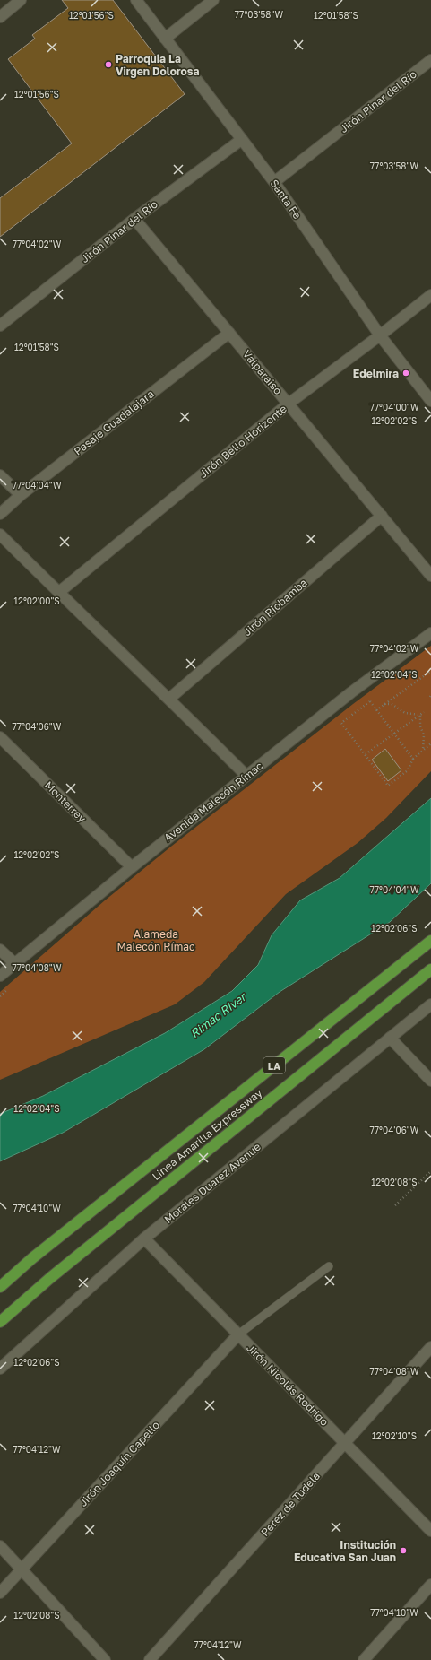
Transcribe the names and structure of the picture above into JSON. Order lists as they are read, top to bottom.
{
  "streets": {
    "highway": ["LA", "Linea Amarilla Expressway"],
    "street": [
      "Jirón Pinar del Río",
      "Santa Fe",
      "Valparaiso",
      "Pasaje Guadalajara",
      "Jirón Bello Horizonte",
      "Jirón Riobamba",
      "Monterrey",
      "Avenida Malecón Rímac",
      "Morales Duarez Avenue",
      "Jirón Nicolás Rodrigo",
      "Jirón Joaquín Capello",
      "Perez de Tudela"
    ]
  },
  "crossings": [
    ["Jirón Pinar del Río", "Santa Fe"],
    ["Jirón Pinar del Río", "Valparaiso"],
    ["Santa Fe", "Jirón Bello Horizonte"],
    ["Valparaiso", "Pasaje Guadalajara"],
    ["Valparaiso", "Jirón Bello Horizonte"],
    ["Valparaiso", "Jirón Riobamba"],
    ["Monterrey", "Avenida Malecón Rímac"],
    ["Morales Duarez Avenue", "Jirón Nicolás Rodrigo"],
    ["Jirón Nicolás Rodrigo", "Jirón Joaquín Capello"],
    ["Jirón Nicolás Rodrigo", "Perez de Tudela"]
  ],
  "water": ["Rimac River"],
  "parks": ["Alameda Malecón Rímac"],
  "places": ["Parroquia La Virgen Dolorosa", "Edelmira", "Institución Educativa San Juan"],
  "coordinates": [
    "77°03'58\"W",
    "12°01'56\"S",
    "12°01'58\"S",
    "77°04'02\"W",
    "77°04'00\"W",
    "12°02'02\"S",
    "77°04'04\"W",
    "12°02'00\"S",
    "12°02'04\"S",
    "77°04'06\"W",
    "12°02'06\"S",
    "77°04'08\"W",
    "12°02'08\"S",
    "77°04'10\"W",
    "12°02'10\"S",
    "77°04'12\"W"
  ]
}
